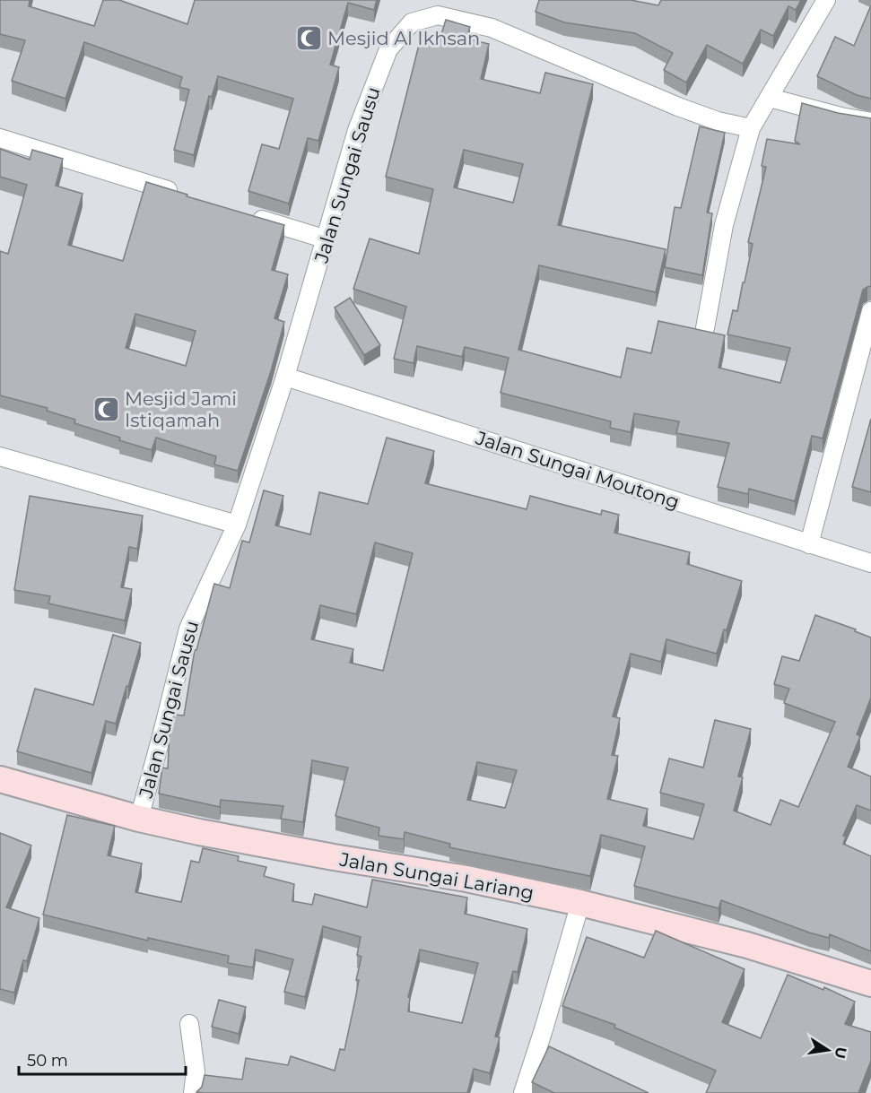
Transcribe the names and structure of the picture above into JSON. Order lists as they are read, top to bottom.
{
  "streets": {
    "street": ["Jalan Sungai Sausu", "Jalan Sungai Moutong", "Jalan Sungai Lariang"]
  },
  "crossings": [
    ["Jalan Sungai Sausu", "Jalan Sungai Moutong"],
    ["Jalan Sungai Sausu", "Jalan Sungai Lariang"]
  ],
  "places": {
    "mosque": ["Mesjid Al Ikhsan", "Mesjid Jami Istiqamah"]
  },
  "scale_bar": "50 m",
  "north": "right"
}
